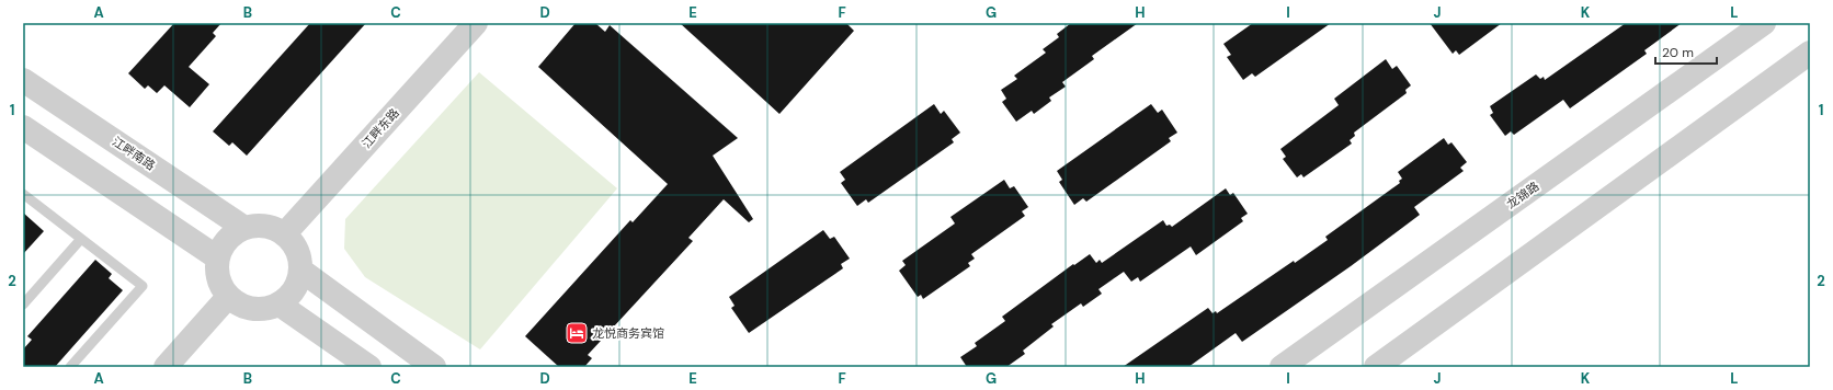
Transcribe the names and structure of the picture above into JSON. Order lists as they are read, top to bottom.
{
  "streets": {
    "street": ["江畔东路", "江畔南路", "龙锦路"]
  },
  "crossings": [
    ["江畔东路", "江畔南路"]
  ],
  "places": {
    "hotel": ["龙悦商务宾馆"]
  },
  "scale_bar": "20 m",
  "grid": {
    "columns": [
      "A",
      "B",
      "C",
      "D",
      "E",
      "F",
      "G",
      "H",
      "I",
      "J",
      "K",
      "L"
    ],
    "rows": ["1", "2"]
  }
}
